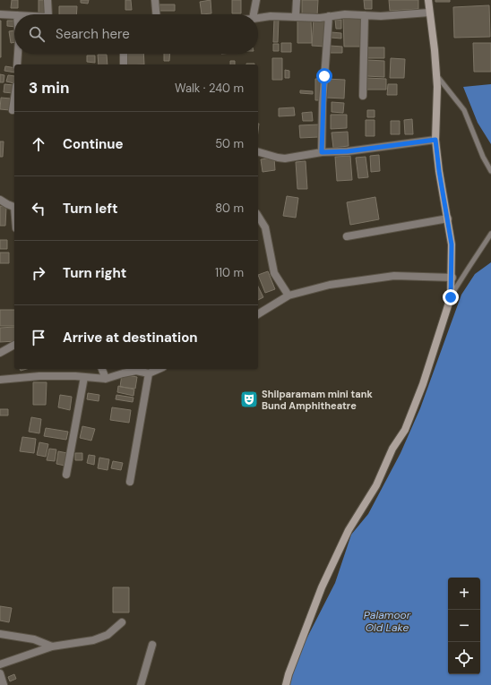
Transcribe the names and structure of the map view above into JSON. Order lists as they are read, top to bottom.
{
  "water": ["Palamoor Old Lake"],
  "places": {
    "theatre": ["Shilparamam mini tank Bund Amphitheatre"]
  },
  "page": {
    "search": "Search here",
    "heading": ["3 min", "Walk · 240 m"],
    "list": [
      ["Continue", "50 m"],
      ["Turn left", "80 m"],
      ["Turn right", "110 m"],
      "Arrive at destination"
    ],
    "map_buttons": ["+", "−"]
  }
}
